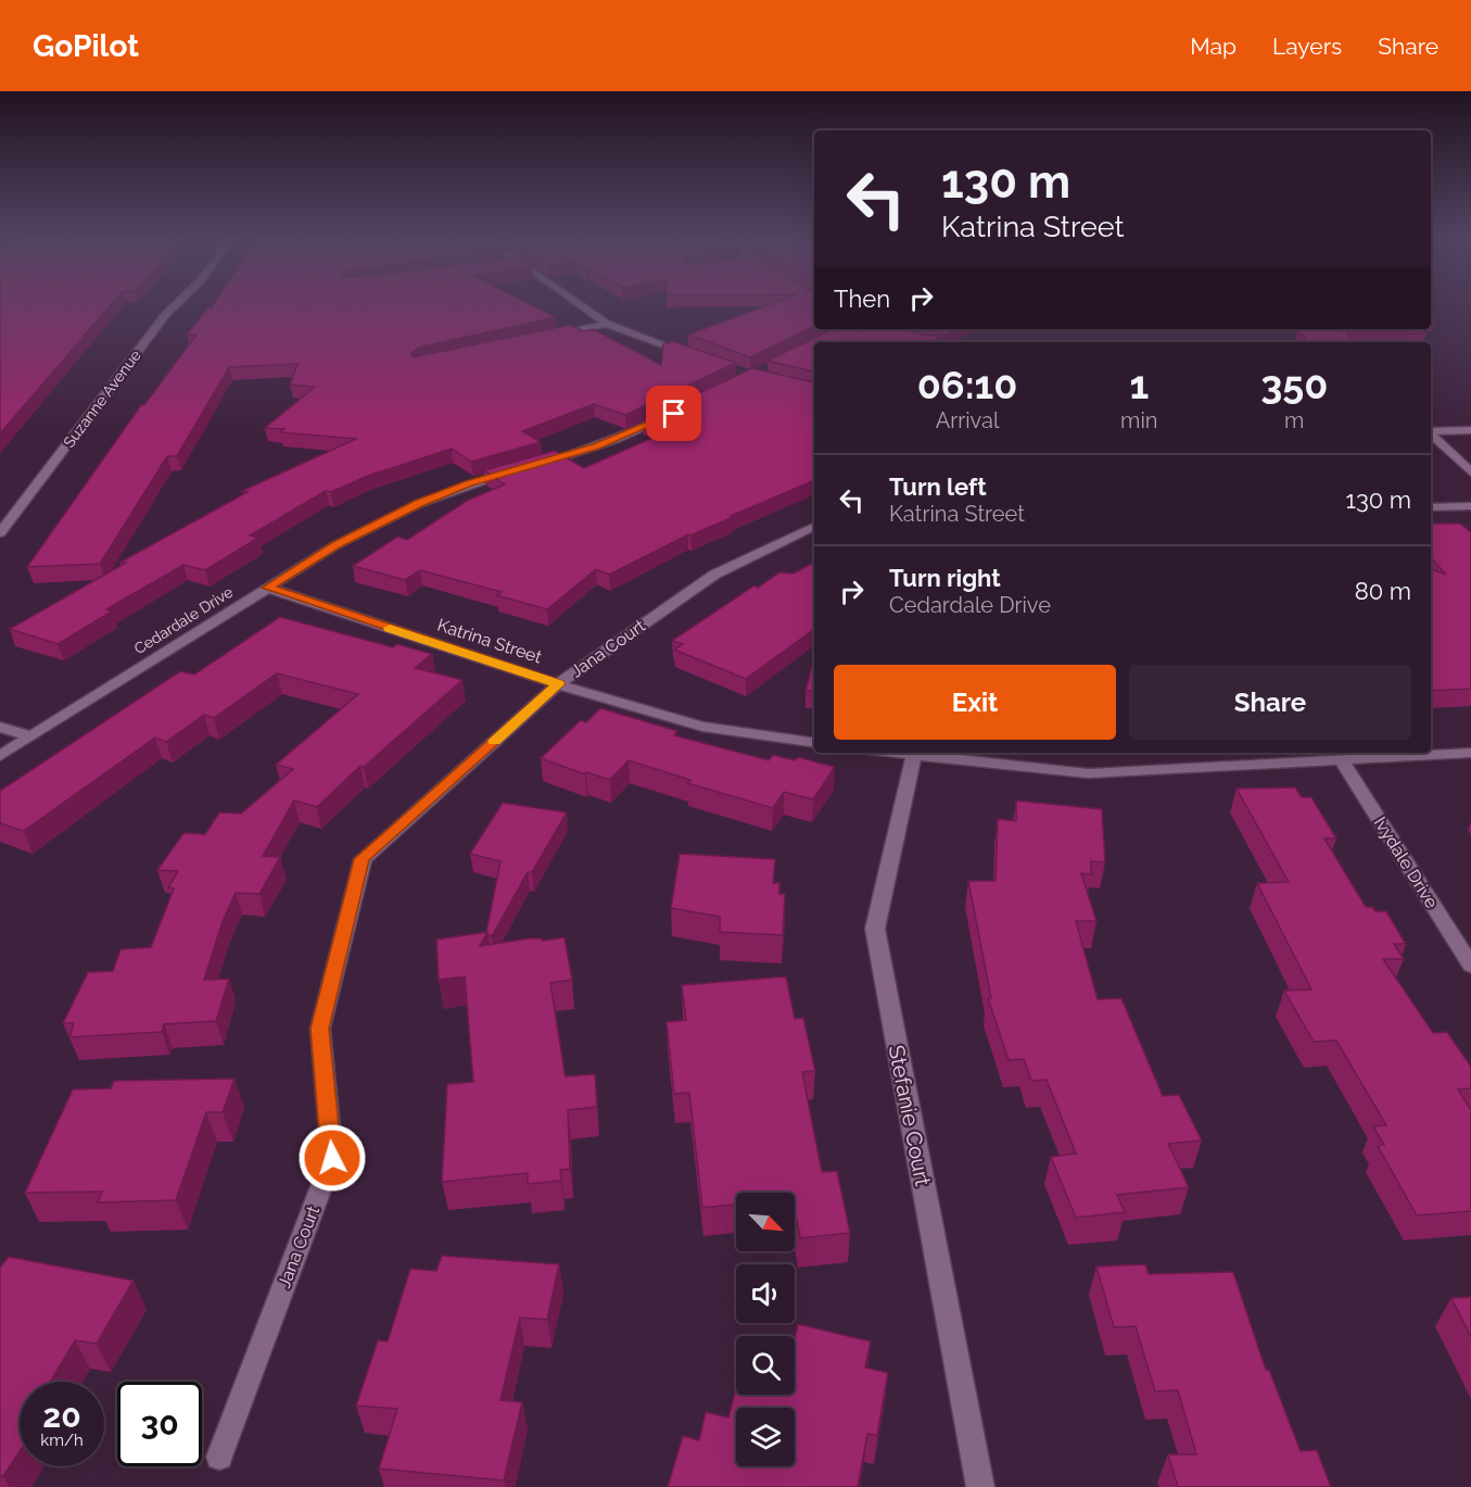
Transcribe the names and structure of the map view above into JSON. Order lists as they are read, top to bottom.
{
  "streets": {
    "street": [
      "Suzanne Avenue",
      "Cedardale Drive",
      "Katrina Street",
      "Jana Court",
      "Ivydale Drive",
      "Stefanie Court"
    ]
  },
  "crossings": [
    ["Cedardale Drive", "Katrina Street"],
    ["Katrina Street", "Jana Court"]
  ],
  "north": "bottom right",
  "page": {
    "header": "GoPilot",
    "nav": ["Map", "Layers", "Share"],
    "turn": ["130 m", "Katrina Street"],
    "then": "Then",
    "eta": [
      "06:10",
      "Arrival",
      "1",
      "min",
      "350",
      "m"
    ],
    "list": [
      {
        "name": "Turn left",
        "note": "Katrina Street",
        "value": "130 m"
      },
      {
        "name": "Turn right",
        "note": "Cedardale Drive",
        "value": "80 m"
      }
    ],
    "buttons": ["Exit", "Share"],
    "speed": "20 km/h",
    "limit": "30"
  }
}
